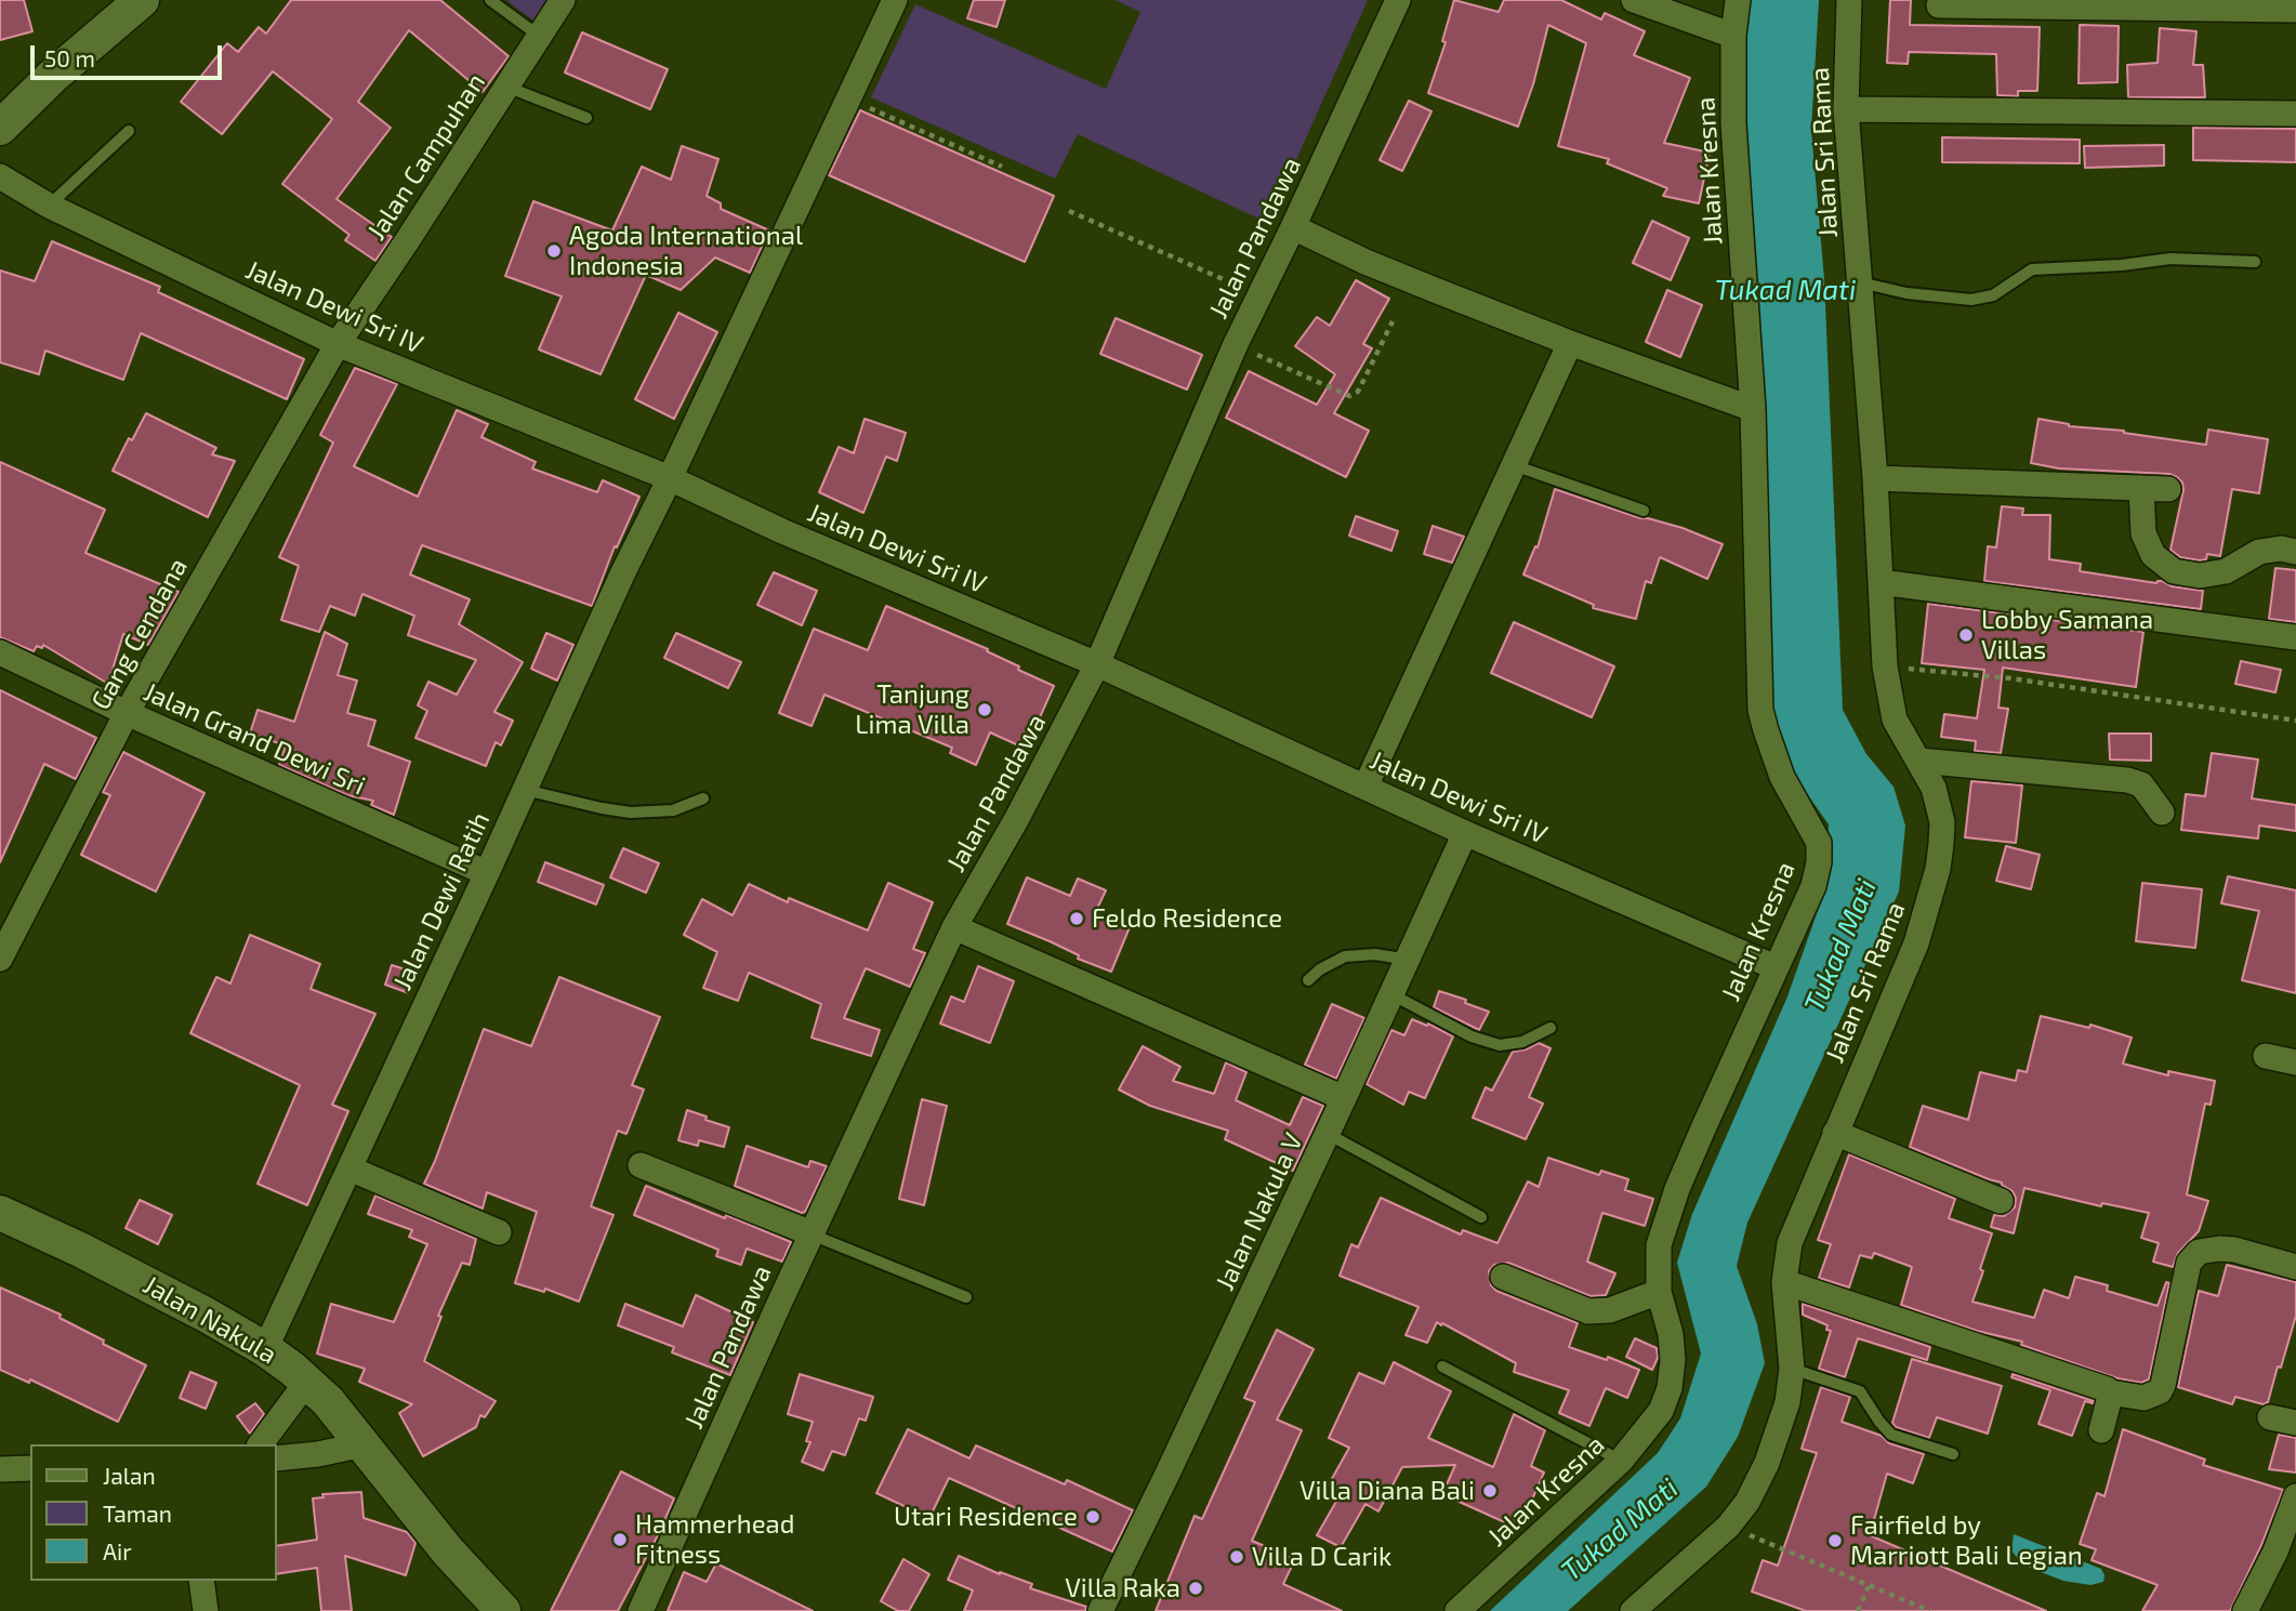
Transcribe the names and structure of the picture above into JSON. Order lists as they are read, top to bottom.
{
  "streets": {
    "main road": ["Jalan Nakula"],
    "street": [
      "Jalan Sri Rama",
      "Jalan Campuhan",
      "Jalan Kresna",
      "Jalan Pandawa",
      "Jalan Dewi Sri IV",
      "Gang Cendana",
      "Jalan Grand Dewi Sri",
      "Jalan Dewi Ratih",
      "Jalan Nakula V"
    ]
  },
  "crossings": [
    ["Jalan Campuhan", "Jalan Dewi Sri IV"],
    ["Jalan Campuhan", "Gang Cendana"],
    ["Jalan Kresna", "Jalan Dewi Sri IV"],
    ["Jalan Pandawa", "Jalan Dewi Sri IV"],
    ["Jalan Dewi Sri IV", "Gang Cendana"],
    ["Jalan Dewi Sri IV", "Jalan Dewi Ratih"],
    ["Jalan Dewi Sri IV", "Jalan Nakula V"],
    ["Gang Cendana", "Jalan Grand Dewi Sri"],
    ["Jalan Grand Dewi Sri", "Jalan Dewi Ratih"],
    ["Jalan Dewi Ratih", "Jalan Nakula"]
  ],
  "water": ["Tukad Mati"],
  "places": [
    "Agoda International Indonesia",
    "Lobby Samana Villas",
    "Tanjung Lima Villa",
    "Feldo Residence",
    "Villa Diana Bali",
    "Utari Residence",
    "Hammerhead Fitness",
    "Fairfield by Marriott Bali Legian",
    "Villa D Carik",
    "Villa Raka"
  ],
  "legend": ["Jalan", "Taman", "Air"],
  "scale_bar": "50 m"
}
